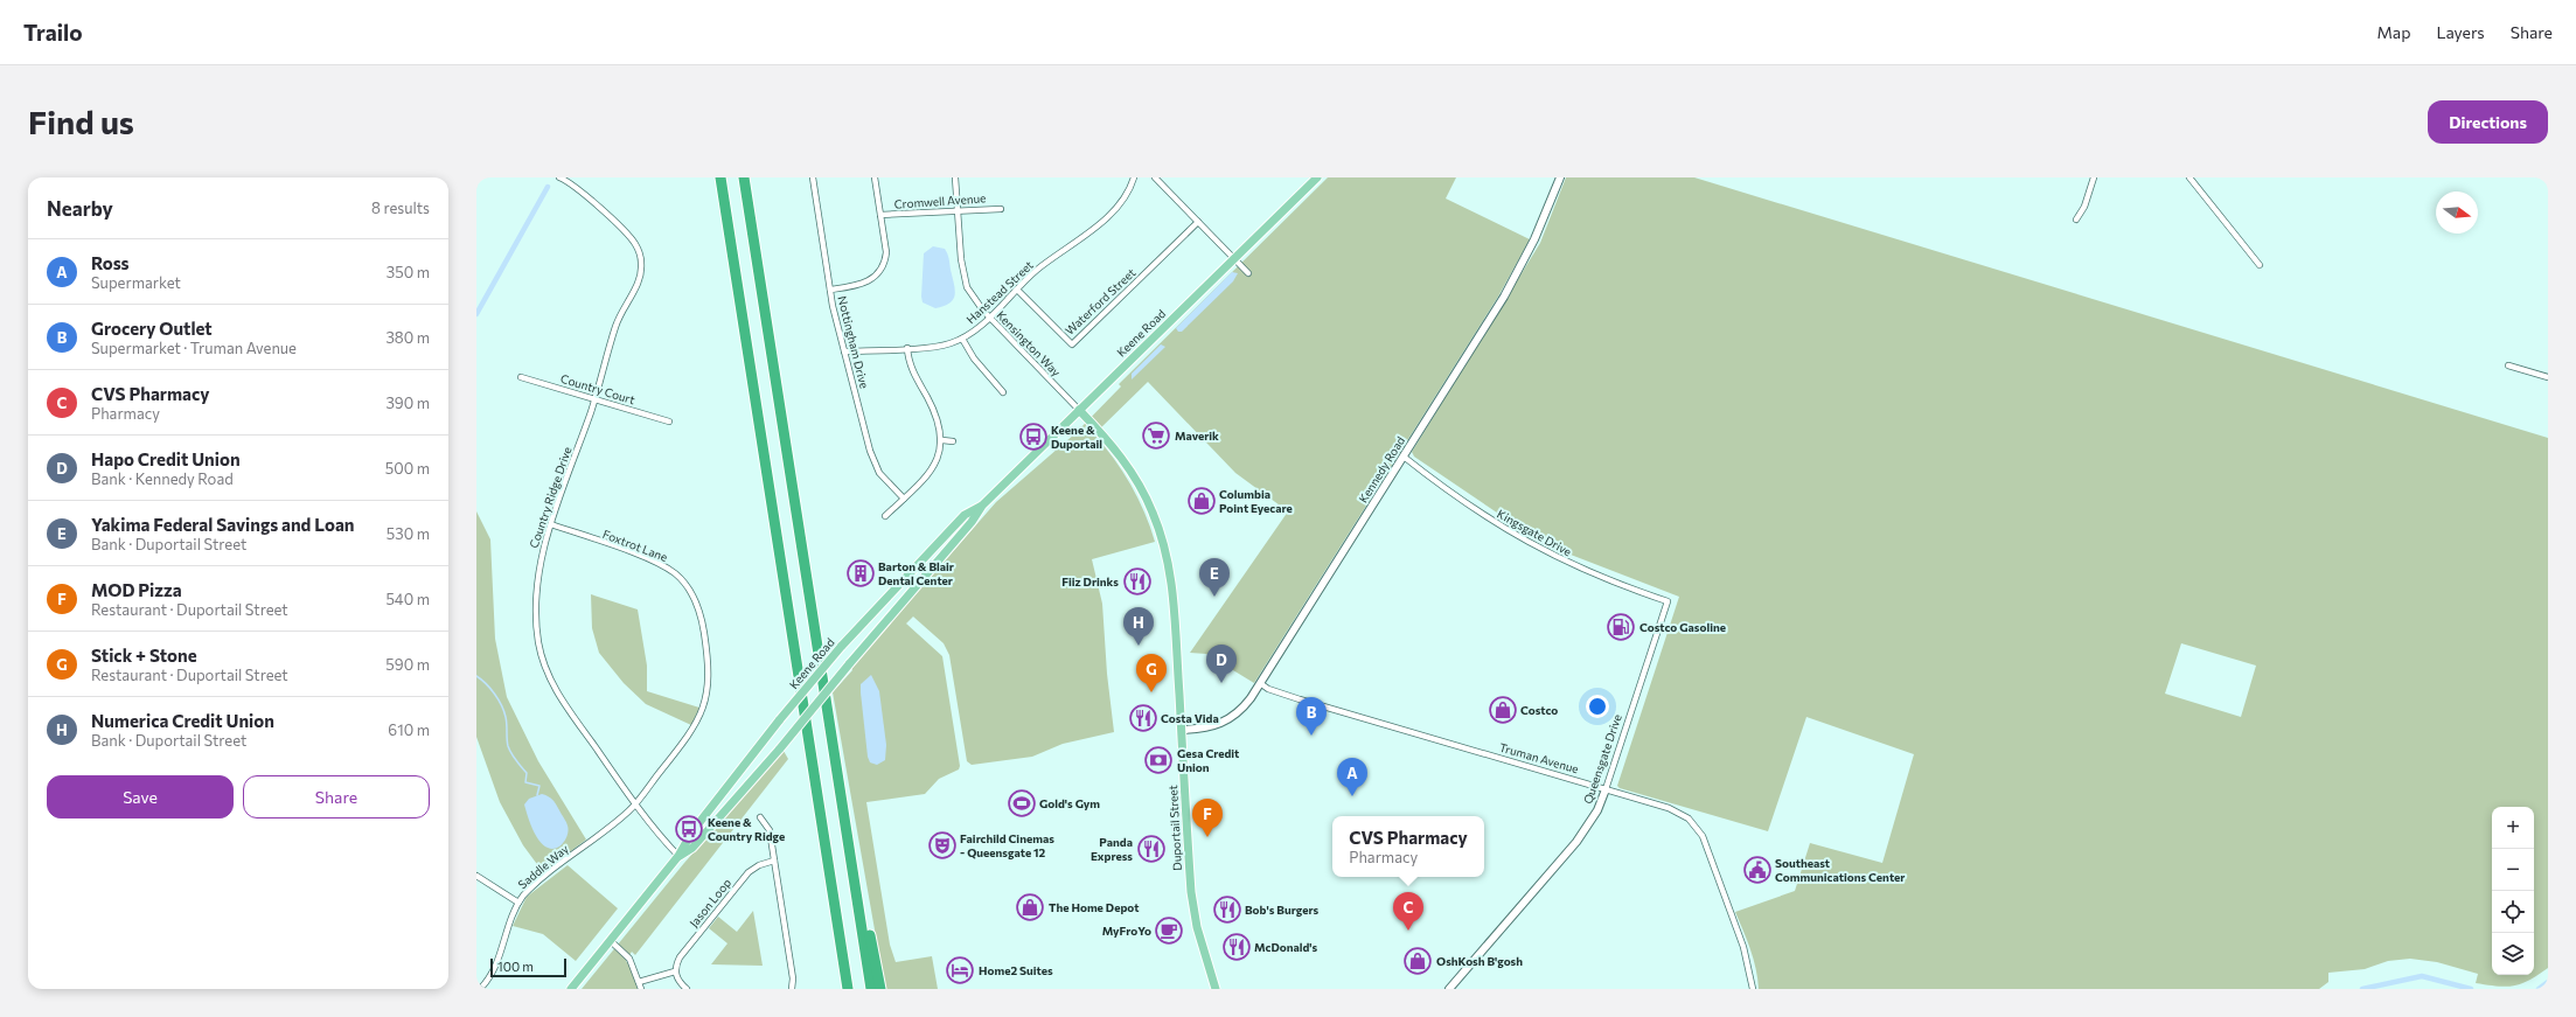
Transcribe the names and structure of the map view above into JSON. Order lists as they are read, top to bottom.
{
  "streets": {
    "main road": ["Keene Road", "Duportail Street"],
    "street": [
      "Cromwell Avenue",
      "Hanstead Street",
      "Waterford Street",
      "Nottingham Drive",
      "Kensington Way",
      "Country Court",
      "Kennedy Road",
      "Country Ridge Drive",
      "Kingsgate Drive",
      "Foxtrot Lane",
      "Truman Avenue",
      "Queensgate Drive",
      "Saddle Way",
      "Jason Loop"
    ]
  },
  "crossings": [
    ["Cromwell Avenue", "Kensington Way"],
    ["Hanstead Street", "Waterford Street"],
    ["Hanstead Street", "Nottingham Drive"],
    ["Hanstead Street", "Kensington Way"],
    ["Keene Road", "Kensington Way"],
    ["Keene Road", "Country Ridge Drive"],
    ["Keene Road", "Duportail Street"],
    ["Kensington Way", "Duportail Street"],
    ["Country Court", "Country Ridge Drive"],
    ["Kennedy Road", "Kingsgate Drive"],
    ["Kennedy Road", "Truman Avenue"],
    ["Kennedy Road", "Duportail Street"],
    ["Country Ridge Drive", "Foxtrot Lane"],
    ["Country Ridge Drive", "Saddle Way"],
    ["Kingsgate Drive", "Queensgate Drive"],
    ["Foxtrot Lane", "Saddle Way"],
    ["Truman Avenue", "Queensgate Drive"]
  ],
  "places": {
    "supermarket": ["Maverik"],
    "bus stop": ["Keene & Duportail", "Keene & Country Ridge"],
    "shop": [
      "Columbia Point Eyecare",
      "Costco",
      "The Home Depot",
      "OshKosh B'gosh"
    ],
    "building": ["Barton & Blair Dental Center"],
    "restaurant": [
      "Fiiz Drinks",
      "Costa Vida",
      "Panda Express",
      "Bob's Burgers",
      "McDonald's"
    ],
    "fuel station": ["Costco Gasoline"],
    "bank": ["Gesa Credit Union"],
    "sports": ["Gold's Gym"],
    "theatre": ["Fairchild Cinemas - Queensgate 12"],
    "public building": ["Southeast Communications Center"],
    "cafe": ["MyFroYo"],
    "hotel": ["Home2 Suites"]
  },
  "scale_bar": "100 m",
  "north": "right",
  "page": {
    "header": "Trailo",
    "nav": ["Map", "Layers", "Share"],
    "buttons": [
      "Directions",
      ["Save", "Share"]
    ],
    "title": "Find us",
    "heading": ["Nearby", "8 results"],
    "list": [
      {
        "mark": "A",
        "name": "Ross",
        "note": "Supermarket",
        "value": "350 m"
      },
      {
        "mark": "B",
        "name": "Grocery Outlet",
        "note": "Supermarket · Truman Avenue",
        "value": "380 m"
      },
      {
        "mark": "C",
        "name": "CVS Pharmacy",
        "note": "Pharmacy",
        "value": "390 m"
      },
      {
        "mark": "D",
        "name": "Hapo Credit Union",
        "note": "Bank · Kennedy Road",
        "value": "500 m"
      },
      {
        "mark": "E",
        "name": "Yakima Federal Savings and Loan",
        "note": "Bank · Duportail Street",
        "value": "530 m"
      },
      {
        "mark": "F",
        "name": "MOD Pizza",
        "note": "Restaurant · Duportail Street",
        "value": "540 m"
      },
      {
        "mark": "G",
        "name": "Stick + Stone",
        "note": "Restaurant · Duportail Street",
        "value": "590 m"
      },
      {
        "mark": "H",
        "name": "Numerica Credit Union",
        "note": "Bank · Duportail Street",
        "value": "610 m"
      }
    ],
    "pins": [
      "E",
      "H",
      "D",
      "G",
      "B",
      "A",
      "F",
      "C"
    ],
    "map_buttons": ["+", "−"],
    "popup": ["CVS Pharmacy", "Pharmacy"],
    "scale": "100 m"
  }
}
